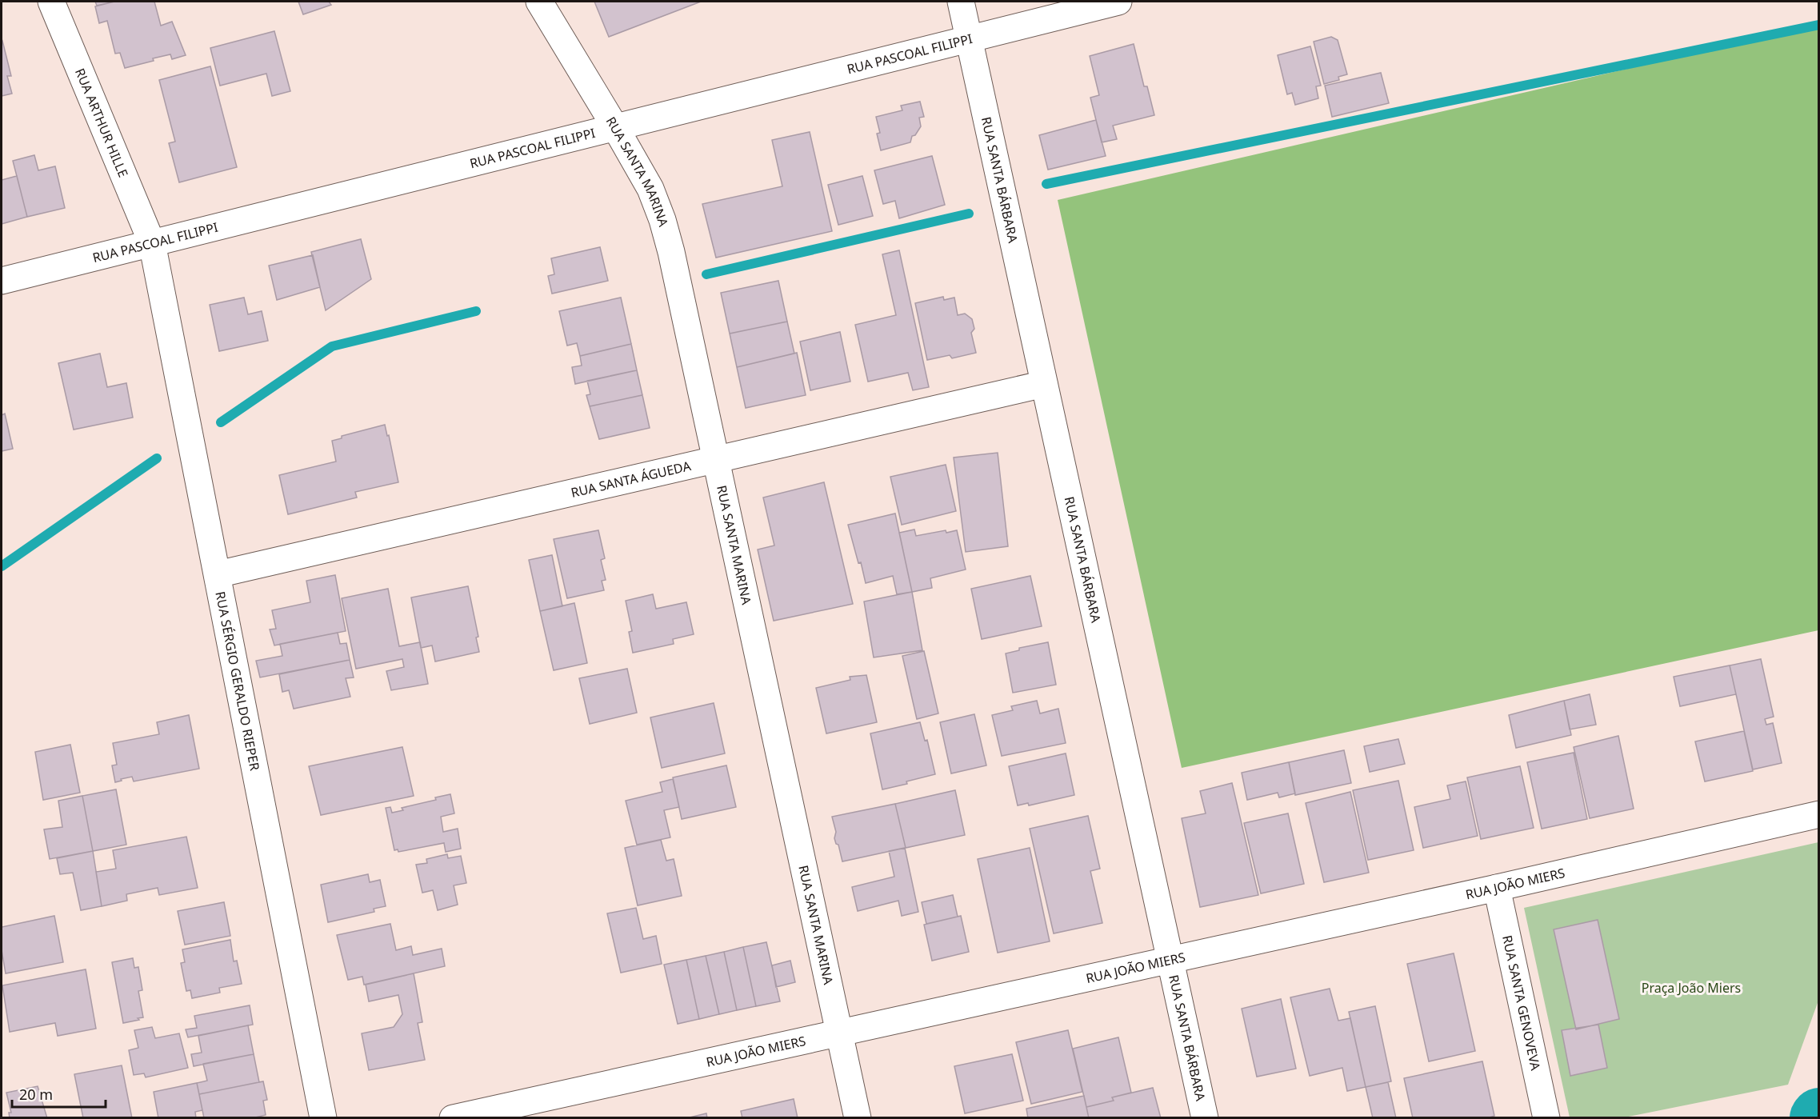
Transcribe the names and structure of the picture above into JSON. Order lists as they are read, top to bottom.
{
  "streets": {
    "street": [
      "RUA PASCOAL FILIPPI",
      "RUA ARTHUR HILLE",
      "RUA SANTA MARINA",
      "RUA SANTA BÁRBARA",
      "RUA SANTA ÁGUEDA",
      "RUA SÉRGIO GERALDO RIEPER",
      "RUA JOÃO MIERS",
      "RUA SANTA GENOVEVA"
    ]
  },
  "crossings": [
    ["RUA PASCOAL FILIPPI", "RUA ARTHUR HILLE"],
    ["RUA PASCOAL FILIPPI", "RUA SANTA MARINA"],
    ["RUA PASCOAL FILIPPI", "RUA SANTA BÁRBARA"],
    ["RUA PASCOAL FILIPPI", "RUA SÉRGIO GERALDO RIEPER"],
    ["RUA ARTHUR HILLE", "RUA SÉRGIO GERALDO RIEPER"],
    ["RUA SANTA MARINA", "RUA SANTA ÁGUEDA"],
    ["RUA SANTA MARINA", "RUA JOÃO MIERS"],
    ["RUA SANTA BÁRBARA", "RUA SANTA ÁGUEDA"],
    ["RUA SANTA BÁRBARA", "RUA JOÃO MIERS"],
    ["RUA SANTA ÁGUEDA", "RUA SÉRGIO GERALDO RIEPER"],
    ["RUA JOÃO MIERS", "RUA SANTA GENOVEVA"]
  ],
  "parks": ["Praça João Miers"],
  "scale_bar": "20 m"
}
